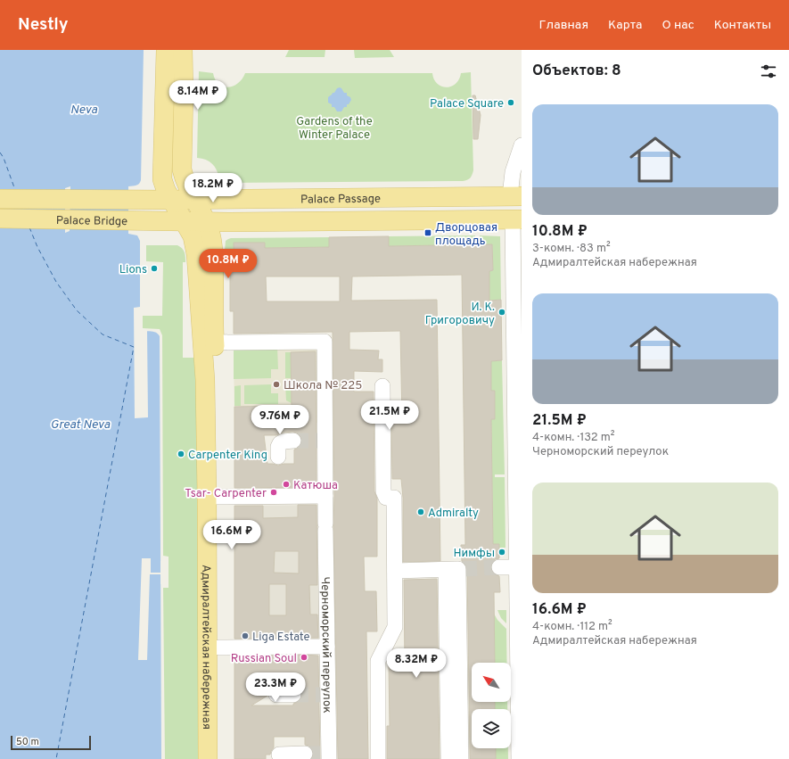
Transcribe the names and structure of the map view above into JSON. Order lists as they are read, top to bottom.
{
  "streets": {
    "main road": ["Palace Passage", "Palace Bridge", "Адмиралтейская набережная"],
    "street": ["Черноморский переулок"]
  },
  "crossings": [
    ["Palace Passage", "Palace Bridge"],
    ["Palace Passage", "Адмиралтейская набережная"],
    ["Palace Bridge", "Адмиралтейская набережная"],
    ["Черноморский переулок", "Адмиралтейская набережная"]
  ],
  "water": ["Neva", "Great Neva"],
  "parks": ["Gardens of the Winter Palace"],
  "places": {
    "other": [
      "Palace Square",
      "Lions",
      "И. К. Григоровичу",
      "Школа № 225",
      "Carpenter King",
      "Катюша",
      "Tsar- Carpenter",
      "Admiralty",
      "Нимфы",
      "Liga Estate",
      "Russian Soul"
    ],
    "transit": ["Дворцовая площадь"]
  },
  "scale_bar": "50 m",
  "north": "top left",
  "page": {
    "header": "Nestly",
    "nav": [
      "Главная",
      "Карта",
      "О нас",
      "Контакты"
    ],
    "heading": "Объектов: 8",
    "price": [
      "8.14M ₽",
      "18.2M ₽",
      "10.8M ₽",
      "21.5M ₽",
      "9.76M ₽",
      "16.6M ₽",
      "8.32M ₽",
      "23.3M ₽"
    ],
    "list": [
      {
        "name": "10.8M ₽",
        "note": "3-комн. · 83 m² · Адмиралтейская набережная"
      },
      {
        "name": "21.5M ₽",
        "note": "4-комн. · 132 m² · Черноморский переулок"
      },
      {
        "name": "16.6M ₽",
        "note": "4-комн. · 112 m² · Адмиралтейская набережная"
      }
    ],
    "scale": "50 m"
  }
}
